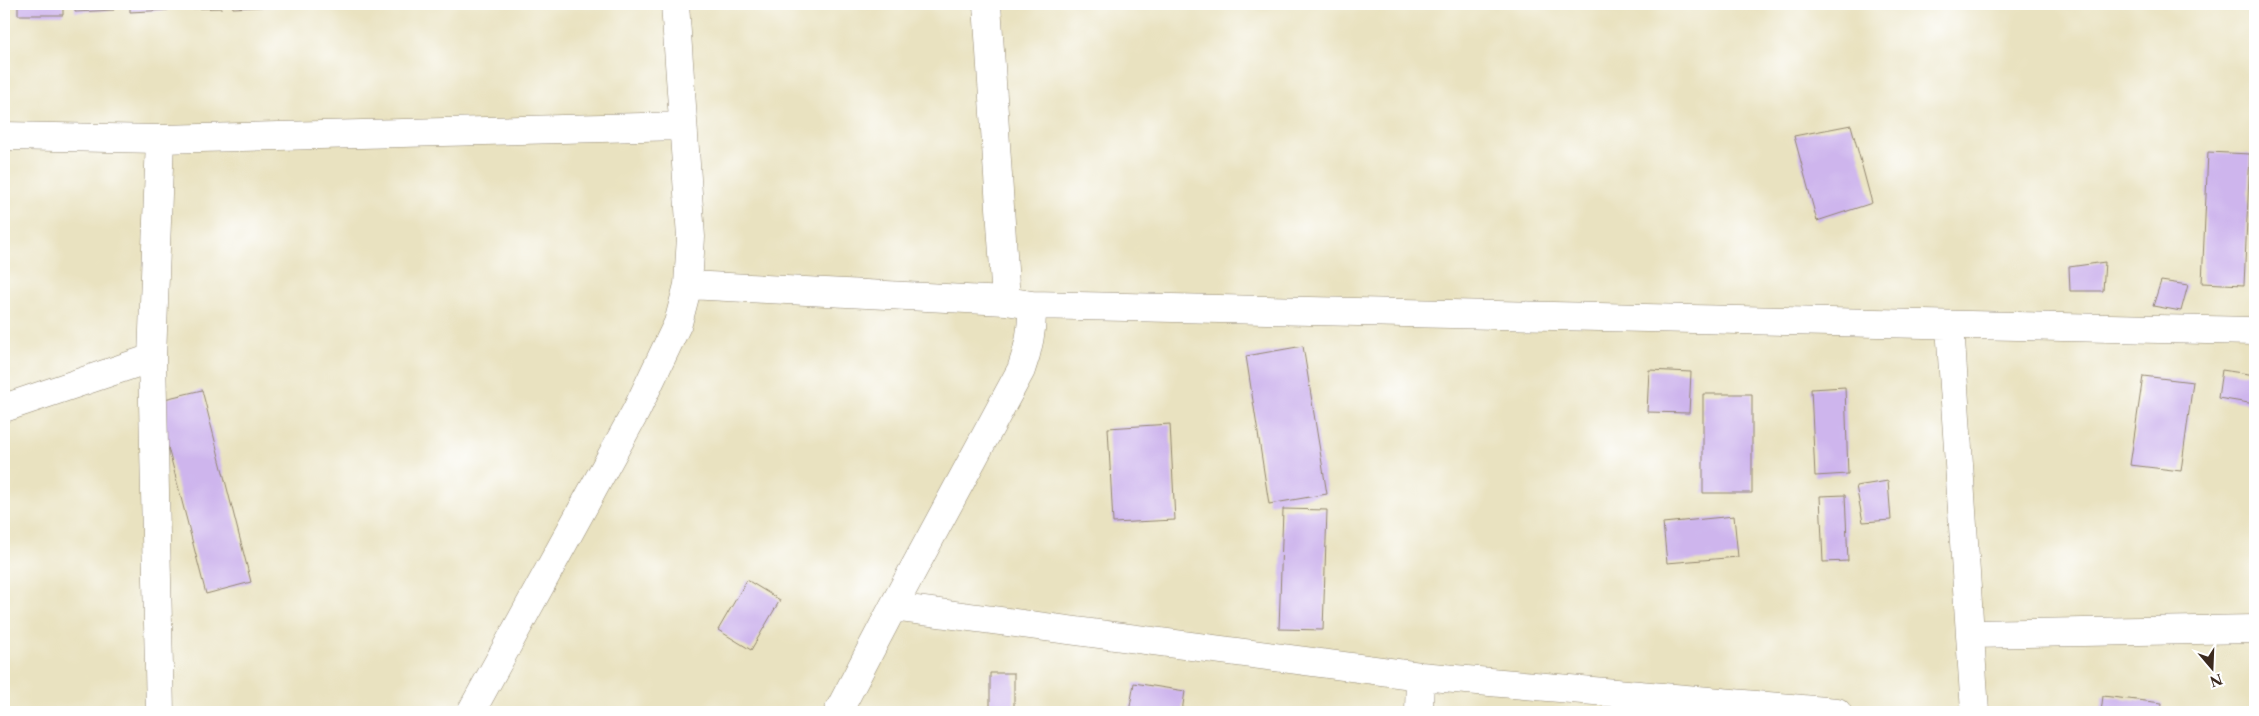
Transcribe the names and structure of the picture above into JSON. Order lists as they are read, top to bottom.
{
  "north": "bottom"
}
